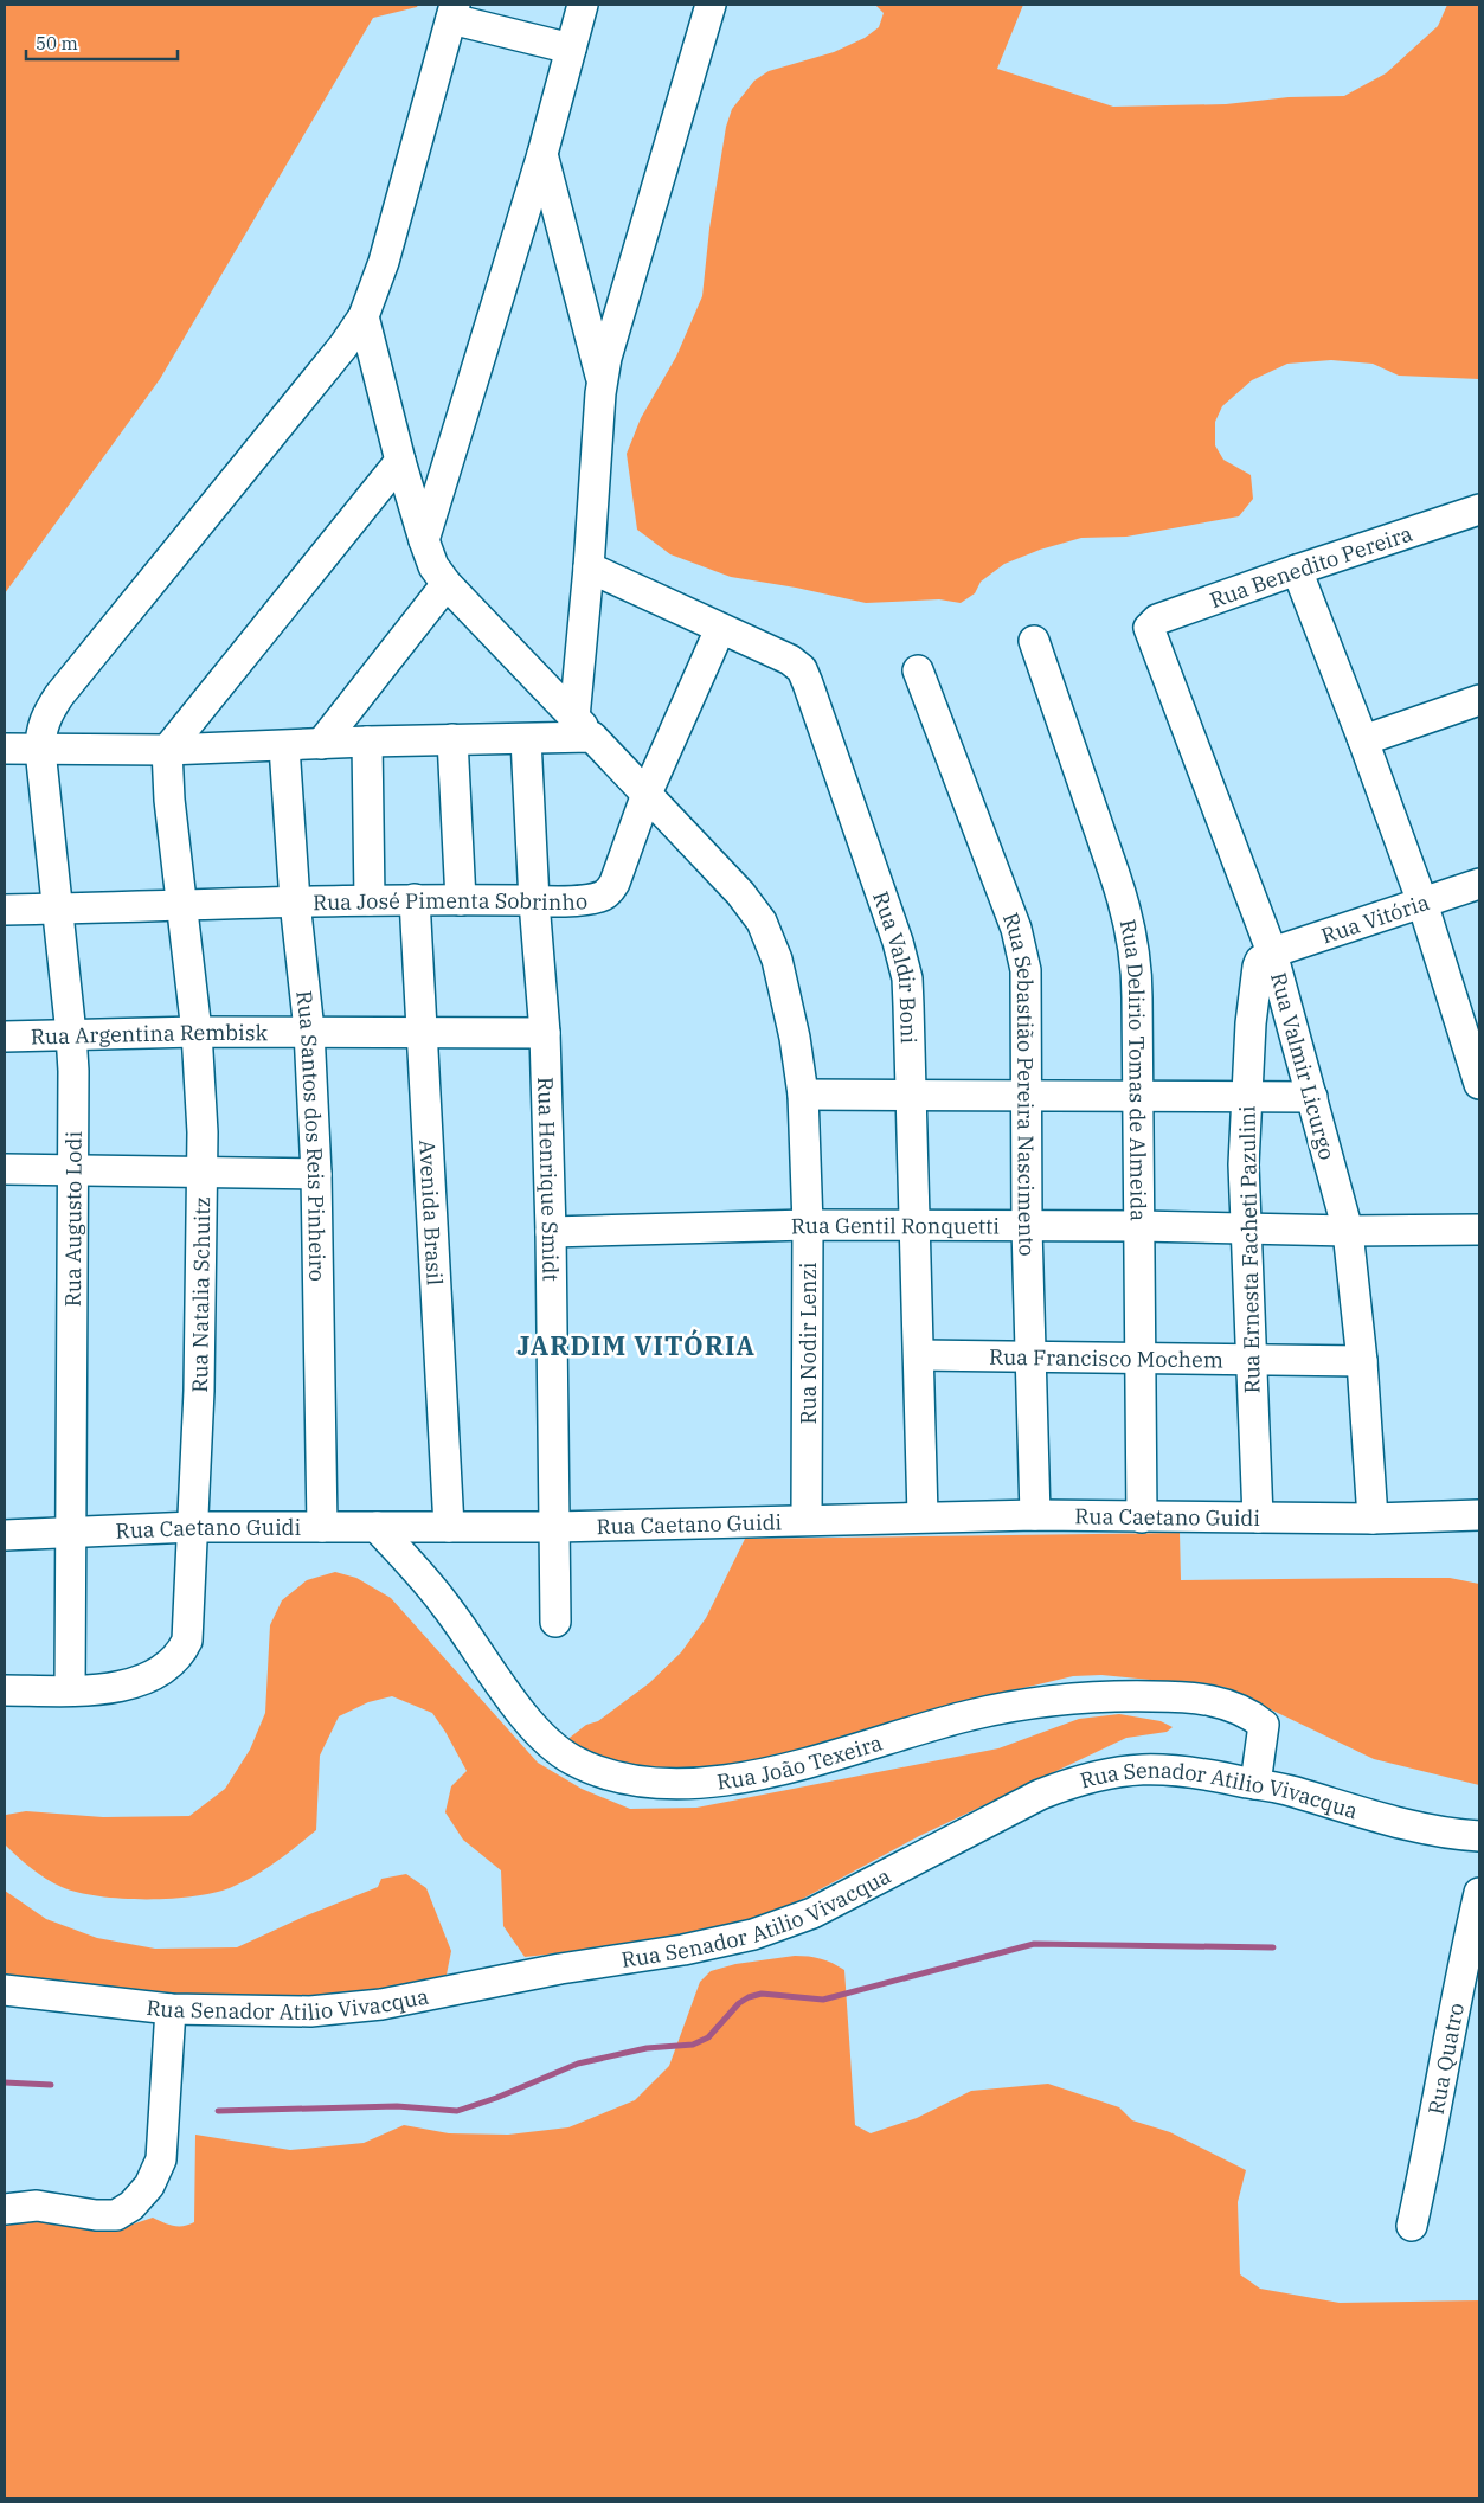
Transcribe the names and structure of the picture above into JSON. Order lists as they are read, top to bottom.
{
  "streets": {
    "street": [
      "Rua Benedito Pereira",
      "Rua José Pimenta Sobrinho",
      "Rua Vitória",
      "Rua Valdir Boni",
      "Rua Argentina Rembisk",
      "Rua Valmir Licurgo",
      "Rua Delirio Tomas de Almeida",
      "Rua Sebastião Pereira Nascimento",
      "Rua Santos dos Reis Pinheiro",
      "Rua Henrique Smidt",
      "Avenida Brasil",
      "Rua Augusto Lodi",
      "Rua Gentil Ronquetti",
      "Rua Ernesta Facheti Pazulini",
      "Rua Natalia Schuitz",
      "Rua Nodir Lenzi",
      "Rua Francisco Mochem",
      "Rua Caetano Guidi",
      "Rua João Texeira",
      "Rua Senador Atilio Vivacqua",
      "Rua Quatro"
    ]
  },
  "crossings": [
    ["Rua Benedito Pereira", "Rua Valmir Licurgo"],
    ["Rua José Pimenta Sobrinho", "Rua Valdir Boni"],
    ["Rua José Pimenta Sobrinho", "Rua Santos dos Reis Pinheiro"],
    ["Rua José Pimenta Sobrinho", "Rua Henrique Smidt"],
    ["Rua José Pimenta Sobrinho", "Avenida Brasil"],
    ["Rua José Pimenta Sobrinho", "Rua Augusto Lodi"],
    ["Rua José Pimenta Sobrinho", "Rua Natalia Schuitz"],
    ["Rua José Pimenta Sobrinho", "Rua Nodir Lenzi"],
    ["Rua Vitória", "Rua Valmir Licurgo"],
    ["Rua Vitória", "Rua Ernesta Facheti Pazulini"],
    ["Rua Valdir Boni", "Rua Gentil Ronquetti"],
    ["Rua Valdir Boni", "Rua Francisco Mochem"],
    ["Rua Valdir Boni", "Rua Caetano Guidi"],
    ["Rua Argentina Rembisk", "Rua Santos dos Reis Pinheiro"],
    ["Rua Argentina Rembisk", "Rua Henrique Smidt"],
    ["Rua Argentina Rembisk", "Avenida Brasil"],
    ["Rua Argentina Rembisk", "Rua Augusto Lodi"],
    ["Rua Argentina Rembisk", "Rua Natalia Schuitz"],
    ["Rua Valmir Licurgo", "Rua Gentil Ronquetti"],
    ["Rua Valmir Licurgo", "Rua Ernesta Facheti Pazulini"],
    ["Rua Valmir Licurgo", "Rua Francisco Mochem"],
    ["Rua Valmir Licurgo", "Rua Caetano Guidi"],
    ["Rua Delirio Tomas de Almeida", "Rua Gentil Ronquetti"],
    ["Rua Delirio Tomas de Almeida", "Rua Francisco Mochem"],
    ["Rua Delirio Tomas de Almeida", "Rua Caetano Guidi"],
    ["Rua Sebastião Pereira Nascimento", "Rua Gentil Ronquetti"],
    ["Rua Sebastião Pereira Nascimento", "Rua Francisco Mochem"],
    ["Rua Sebastião Pereira Nascimento", "Rua Caetano Guidi"],
    ["Rua Santos dos Reis Pinheiro", "Rua Caetano Guidi"],
    ["Rua Henrique Smidt", "Rua Gentil Ronquetti"],
    ["Rua Henrique Smidt", "Rua Caetano Guidi"],
    ["Avenida Brasil", "Rua Caetano Guidi"],
    ["Rua Augusto Lodi", "Rua Natalia Schuitz"],
    ["Rua Augusto Lodi", "Rua Nodir Lenzi"],
    ["Rua Augusto Lodi", "Rua Caetano Guidi"],
    ["Rua Gentil Ronquetti", "Rua Ernesta Facheti Pazulini"],
    ["Rua Gentil Ronquetti", "Rua Nodir Lenzi"],
    ["Rua Ernesta Facheti Pazulini", "Rua Francisco Mochem"],
    ["Rua Ernesta Facheti Pazulini", "Rua Caetano Guidi"],
    ["Rua Natalia Schuitz", "Rua Caetano Guidi"],
    ["Rua Nodir Lenzi", "Rua Caetano Guidi"],
    ["Rua Caetano Guidi", "Rua João Texeira"],
    ["Rua João Texeira", "Rua Senador Atilio Vivacqua"]
  ],
  "districts": ["JARDIM VITÓRIA"],
  "scale_bar": "50 m"
}
